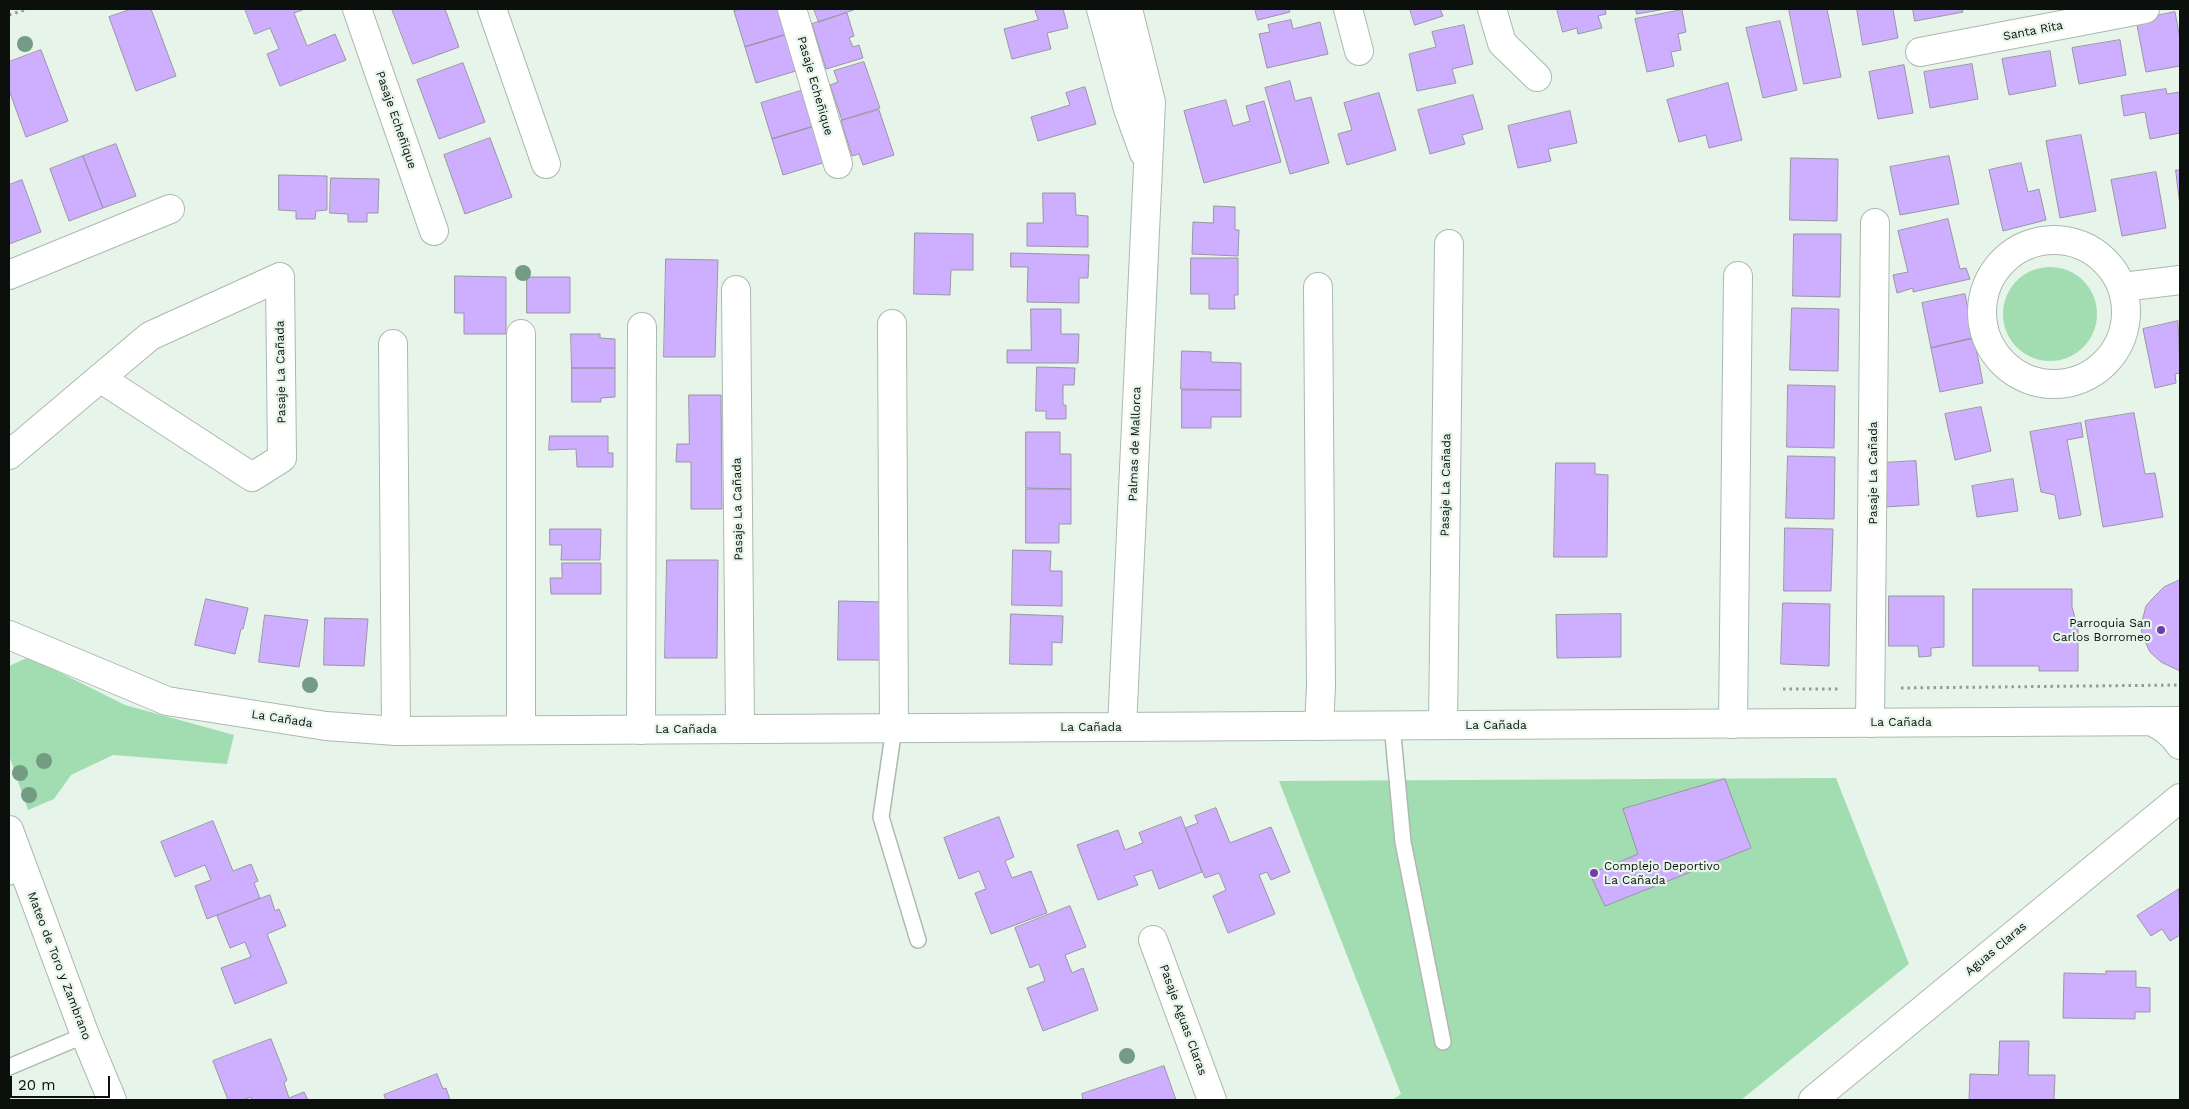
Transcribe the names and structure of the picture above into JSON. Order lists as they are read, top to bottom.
{
  "streets": {
    "street": [
      "Santa Rita",
      "Pasaje Echeñique",
      "Pasaje La Cañada",
      "Palmas de Mallorca",
      "La Cañada",
      "Aguas Claras",
      "Mateo de Toro y Zambrano",
      "Pasaje Aguas Claras"
    ]
  },
  "crossings": [
    ["Pasaje La Cañada", "La Cañada"],
    ["Palmas de Mallorca", "La Cañada"]
  ],
  "places": ["Parroquia San Carlos Borromeo", "Complejo Deportivo La Cañada"],
  "scale_bar": "20 m"
}
